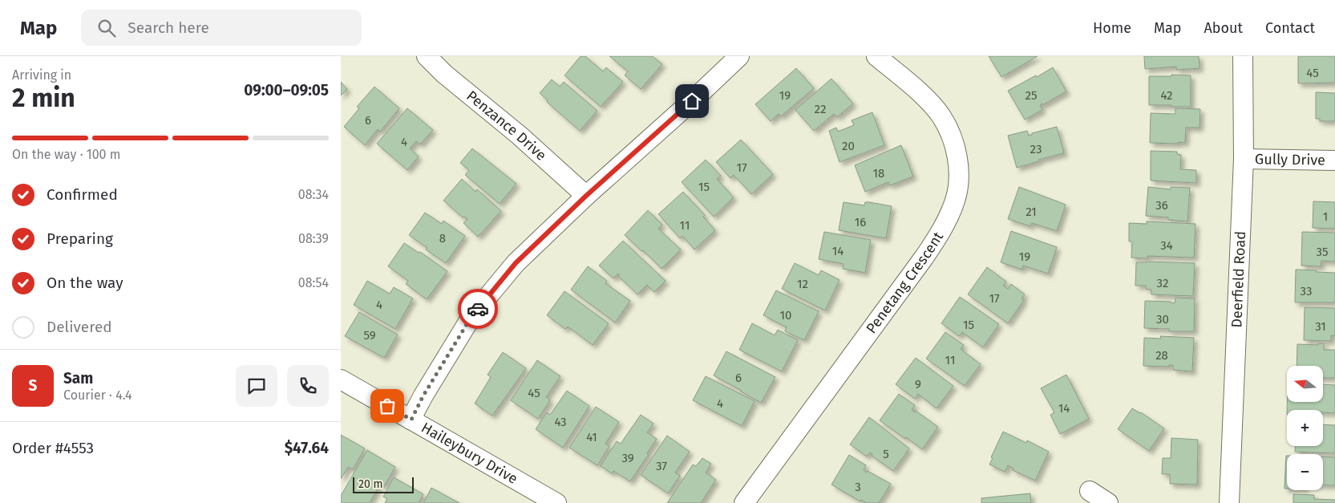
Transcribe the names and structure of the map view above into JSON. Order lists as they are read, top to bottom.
{
  "streets": {
    "street": [
      "Penzance Drive",
      "Gully Drive",
      "Deerfield Road",
      "Penetang Crescent",
      "Haileybury Drive"
    ]
  },
  "crossings": [
    ["Gully Drive", "Deerfield Road"]
  ],
  "house_numbers": [
    "45",
    "19",
    "25",
    "42",
    "22",
    "6",
    "4",
    "20",
    "23",
    "17",
    "18",
    "15",
    "36",
    "21",
    "1",
    "16",
    "11",
    "8",
    "34",
    "14",
    "35",
    "19",
    "32",
    "12",
    "33",
    "17",
    "4",
    "10",
    "30",
    "15",
    "31",
    "59",
    "28",
    "11",
    "6",
    "9",
    "45",
    "4",
    "14",
    "43",
    "41",
    "5",
    "39",
    "37",
    "3"
  ],
  "scale_bar": "20 m",
  "north": "left",
  "page": {
    "header": "Map",
    "search": "Search here",
    "nav": [
      "Home",
      "Map",
      "About",
      "Contact"
    ],
    "heading": ["2 min", "Arriving in", "09:00–09:05"],
    "panel": [
      "Sam",
      "Courier · 4.4",
      "Order #4553",
      "$47.64"
    ],
    "bar": "On the way · 100 m",
    "list": [
      ["Confirmed", "08:34"],
      ["Preparing", "08:39"],
      ["On the way", "08:54"],
      "Delivered"
    ],
    "round": "S",
    "map_buttons": ["+", "−"],
    "scale": "20 m"
  }
}
